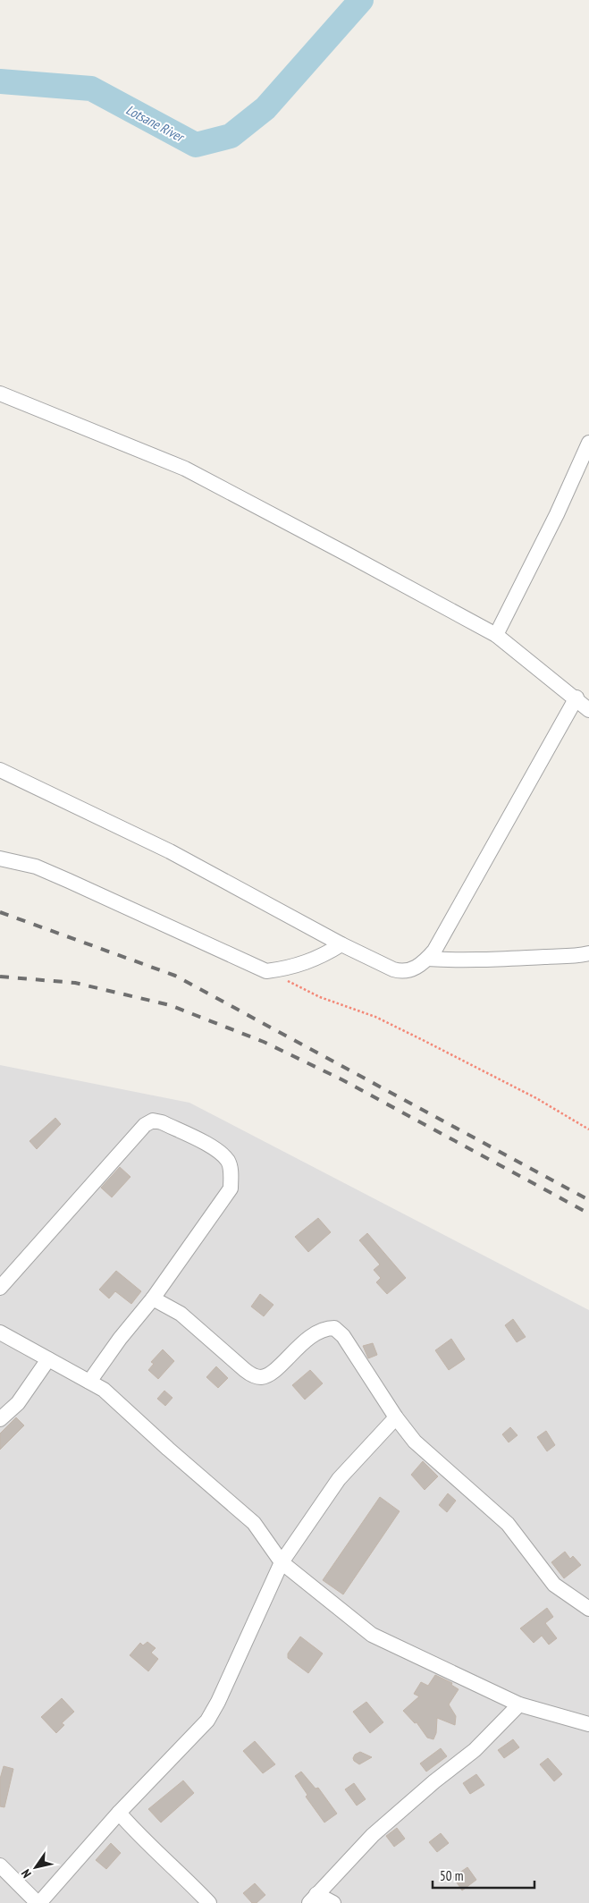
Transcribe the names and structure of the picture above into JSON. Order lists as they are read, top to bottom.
{
  "water": ["Lotsane River"],
  "scale_bar": "50 m",
  "north": "bottom left"
}
